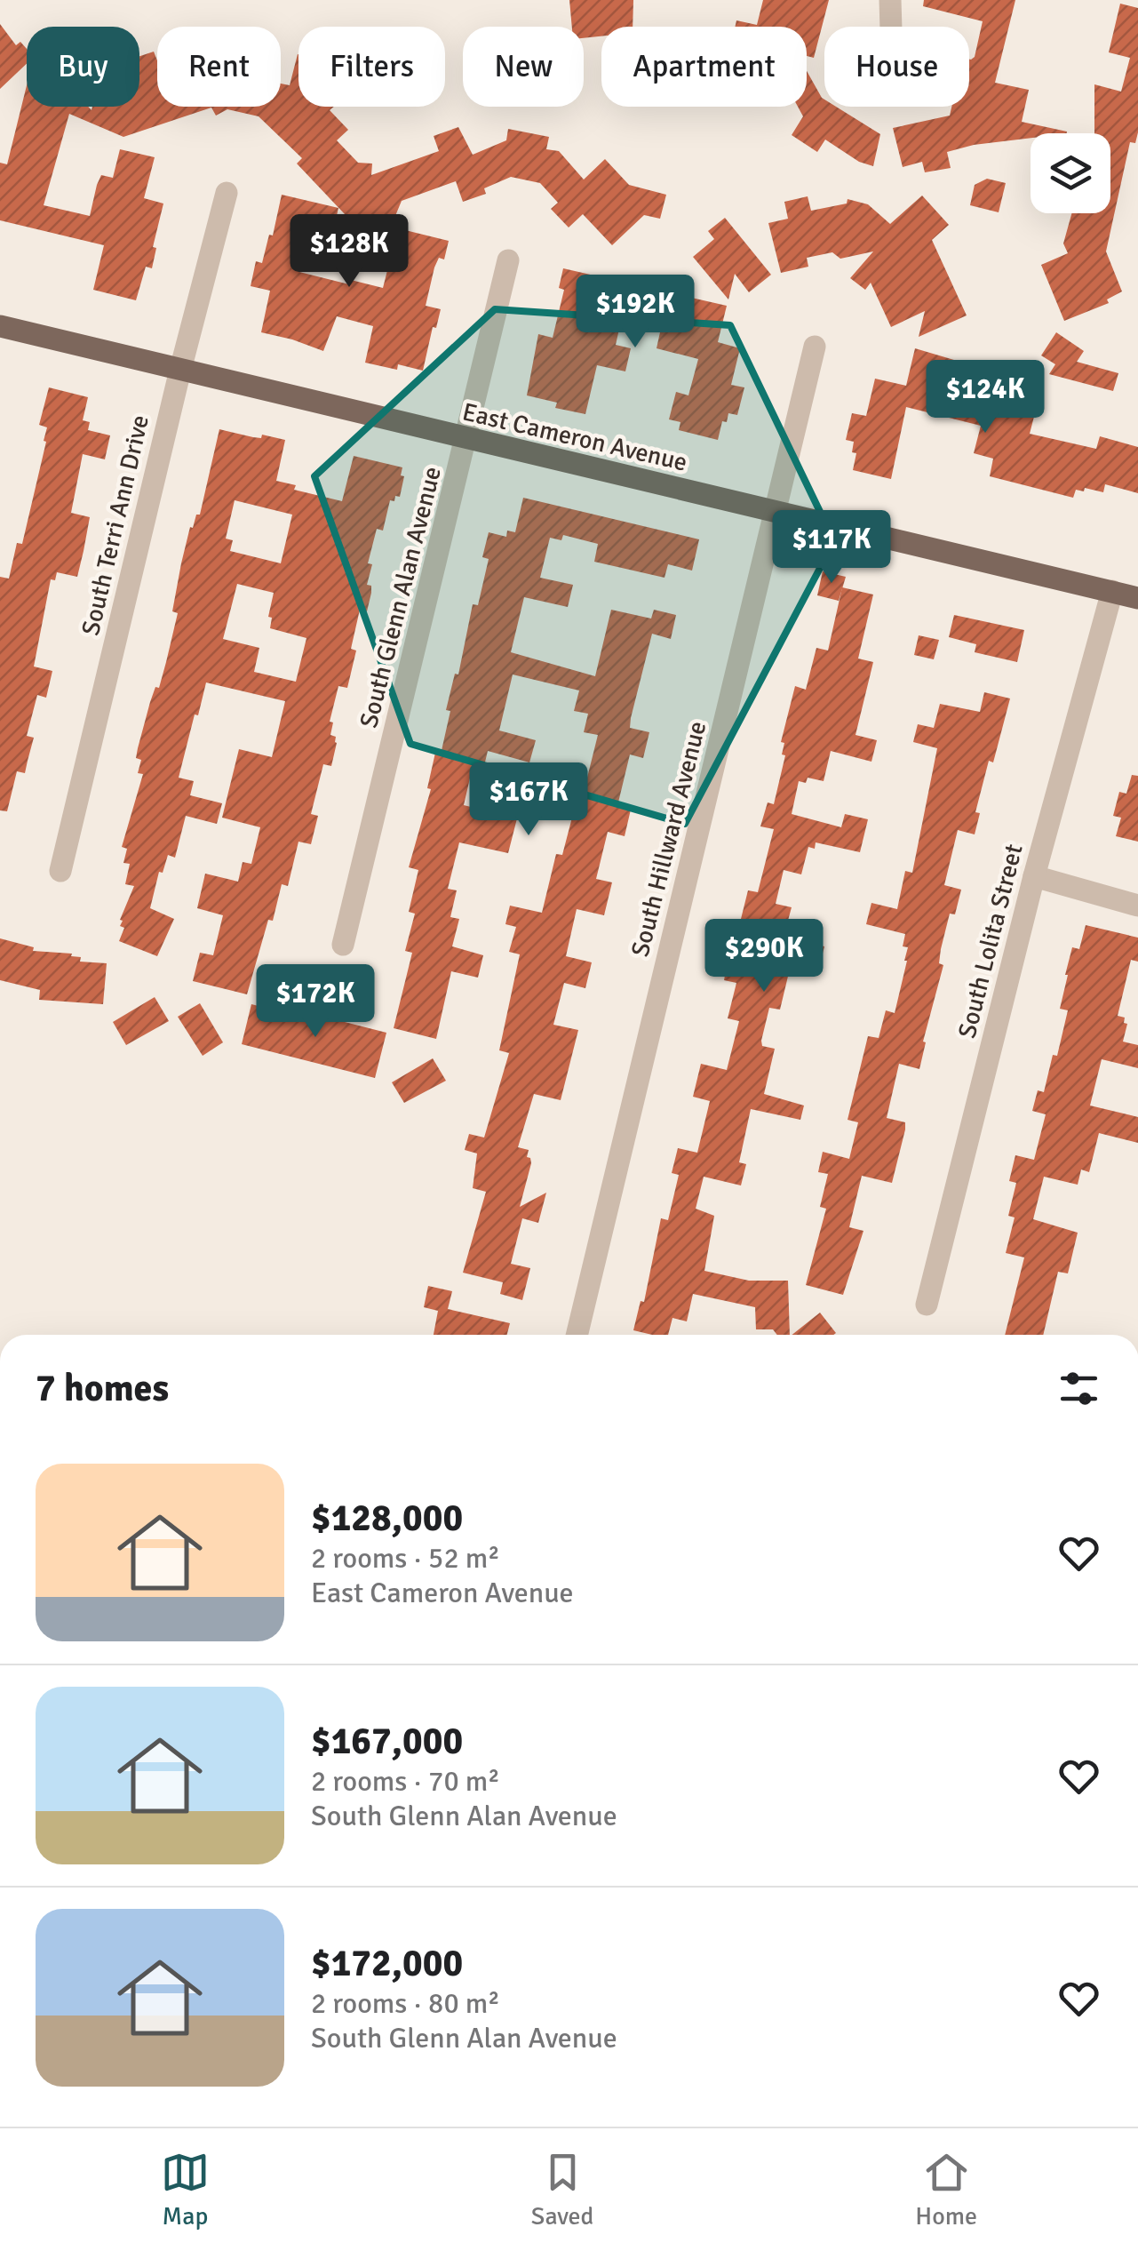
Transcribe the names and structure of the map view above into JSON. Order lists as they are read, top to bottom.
{
  "streets": {
    "main road": ["East Cameron Avenue"],
    "street": [
      "South Terri Ann Drive",
      "South Glenn Alan Avenue",
      "South Hillward Avenue",
      "South Lolita Street"
    ]
  },
  "crossings": [
    ["East Cameron Avenue", "South Terri Ann Drive"],
    ["East Cameron Avenue", "South Glenn Alan Avenue"],
    ["East Cameron Avenue", "South Hillward Avenue"],
    ["East Cameron Avenue", "South Lolita Street"]
  ],
  "page": {
    "chip": [
      "Buy",
      "Rent",
      "Filters",
      "New",
      "Apartment",
      "House"
    ],
    "price": [
      "$128K",
      "$192K",
      "$124K",
      "$117K",
      "$167K",
      "$290K",
      "$172K"
    ],
    "heading": "7 homes",
    "list": [
      {
        "name": "$128,000",
        "note": "2 rooms · 52 m² · East Cameron Avenue"
      },
      {
        "name": "$167,000",
        "note": "2 rooms · 70 m² · South Glenn Alan Avenue"
      },
      {
        "name": "$172,000",
        "note": "2 rooms · 80 m² · South Glenn Alan Avenue"
      }
    ],
    "tabs": ["Map", "Saved", "Home"]
  }
}
